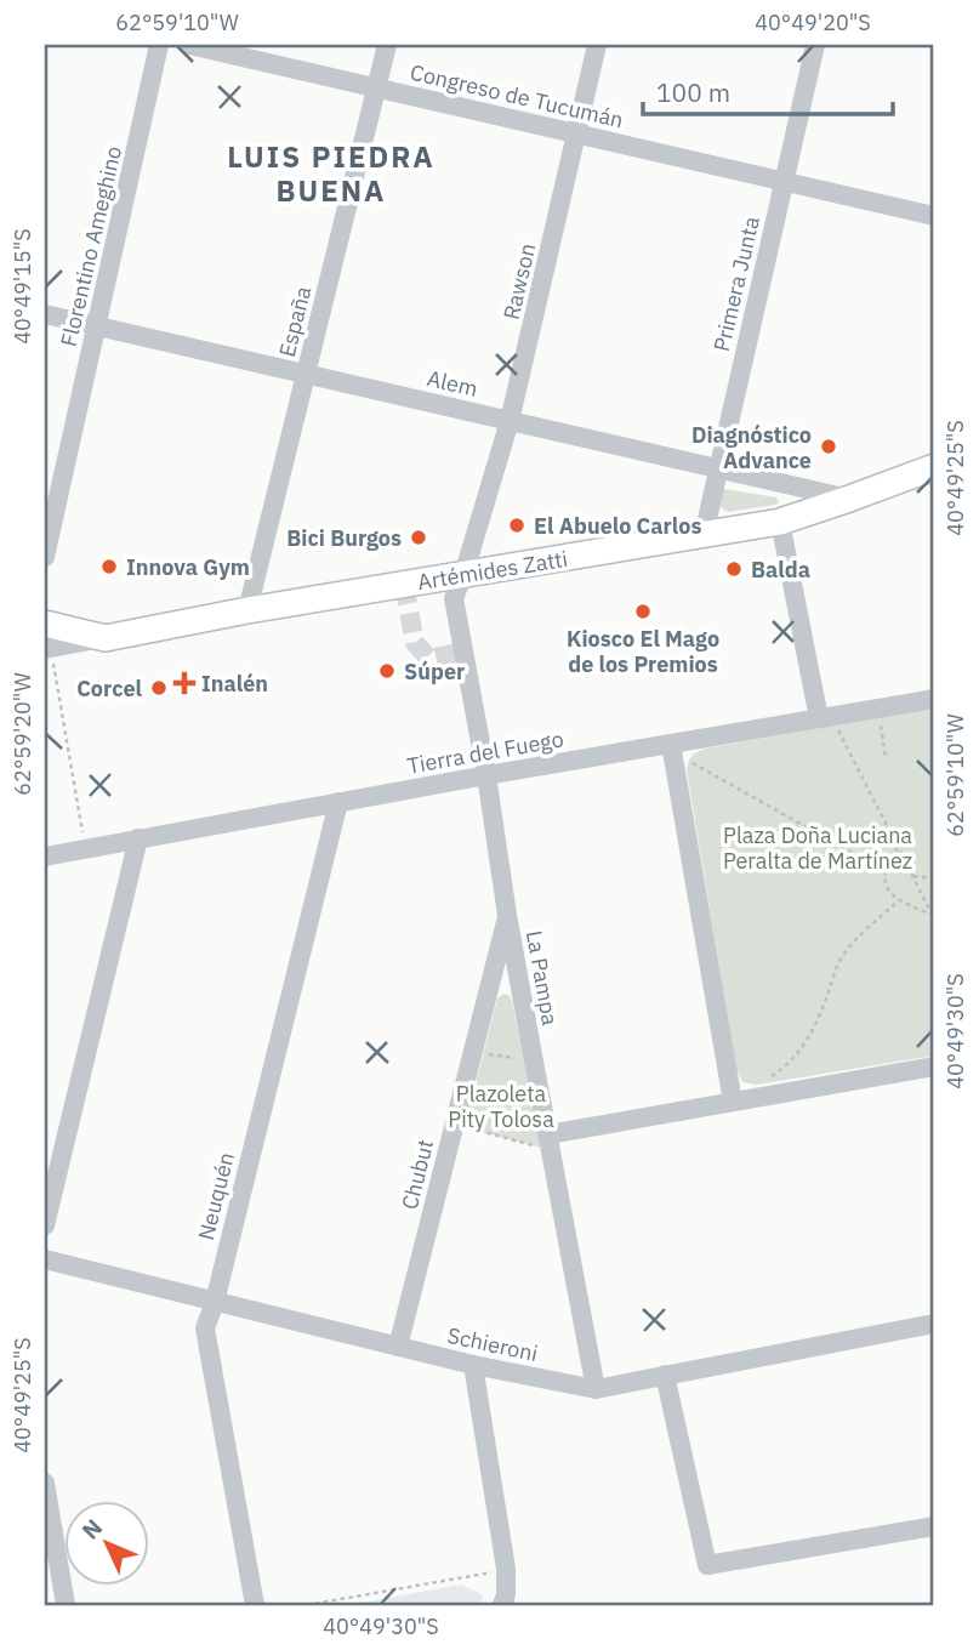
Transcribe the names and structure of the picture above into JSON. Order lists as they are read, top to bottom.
{
  "streets": {
    "main road": ["Artémides Zatti"],
    "street": [
      "Congreso de Tucumán",
      "Florentino Ameghino",
      "Rawson",
      "Primera Junta",
      "España",
      "Alem",
      "Tierra del Fuego",
      "La Pampa",
      "Chubut",
      "Neuquén",
      "Schieroni"
    ]
  },
  "crossings": [
    ["Congreso de Tucumán", "Rawson"],
    ["Congreso de Tucumán", "Primera Junta"],
    ["Congreso de Tucumán", "España"],
    ["Florentino Ameghino", "Alem"],
    ["Rawson", "Alem"],
    ["Rawson", "Artémides Zatti"],
    ["Rawson", "La Pampa"],
    ["Primera Junta", "Alem"],
    ["Primera Junta", "Artémides Zatti"],
    ["España", "Alem"],
    ["España", "Artémides Zatti"],
    ["Alem", "Artémides Zatti"],
    ["Artémides Zatti", "La Pampa"],
    ["Tierra del Fuego", "La Pampa"],
    ["Tierra del Fuego", "Neuquén"],
    ["La Pampa", "Chubut"],
    ["La Pampa", "Schieroni"],
    ["Chubut", "Schieroni"],
    ["Neuquén", "Schieroni"]
  ],
  "districts": ["LUIS PIEDRA BUENA"],
  "parks": ["Plaza Doña Luciana Peralta de Martínez", "Plazoleta Pity Tolosa"],
  "places": {
    "other": [
      "Diagnóstico Advance",
      "El Abuelo Carlos",
      "Bici Burgos",
      "Innova Gym",
      "Balda",
      "Kiosco El Mago de los Premios",
      "Súper",
      "Corcel"
    ],
    "health": ["Inalén"]
  },
  "scale_bar": "100 m",
  "north": "top left",
  "coordinates": [
    "62°59'10\"W",
    "40°49'20\"S",
    "40°49'15\"S",
    "40°49'25\"S",
    "62°59'20\"W",
    "40°49'30\"S"
  ]
}
